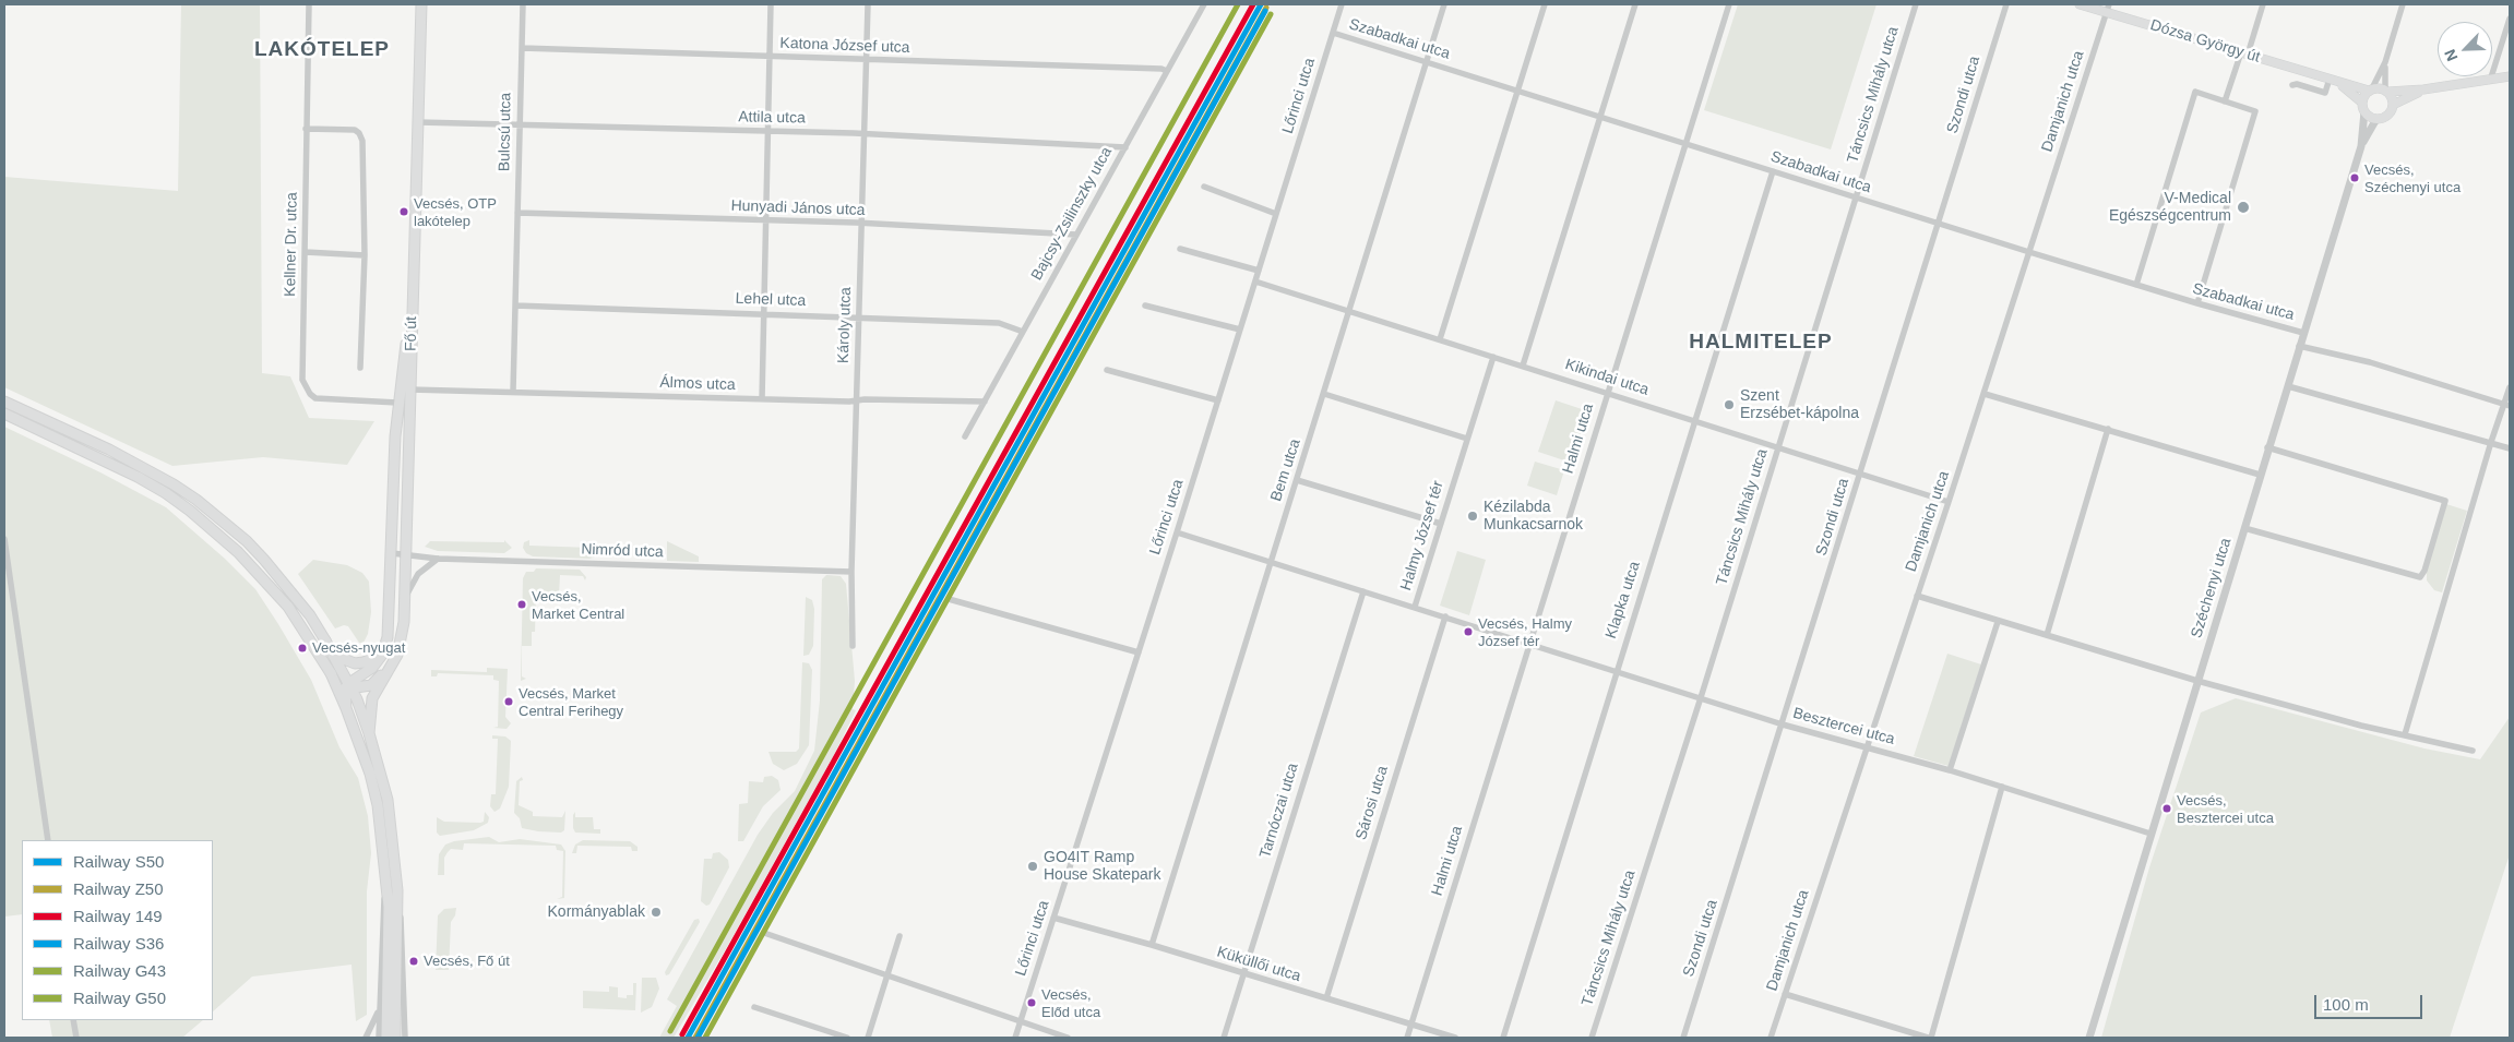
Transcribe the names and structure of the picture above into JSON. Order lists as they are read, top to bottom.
{
  "streets": {
    "main road": ["Dózsa György út", "Fő út"],
    "street": [
      "Szabadkai utca",
      "Katona József utca",
      "Táncsics Mihály utca",
      "Szondi utca",
      "Lőrinci utca",
      "Damjanich utca",
      "Attila utca",
      "Bulcsú utca",
      "Hunyadi János utca",
      "Bajcsy-Zsilinszky utca",
      "Kellner Dr. utca",
      "Lehel utca",
      "Károly utca",
      "Kikindai utca",
      "Álmos utca",
      "Halmi utca",
      "Bem utca",
      "Halmy József tér",
      "Nimród utca",
      "Széchenyi utca",
      "Klapka utca",
      "Besztercei utca",
      "Sárosi utca",
      "Tarnóczai utca",
      "Küküllői utca"
    ]
  },
  "crossings": [
    ["Szabadkai utca", "Táncsics Mihály utca"],
    ["Szabadkai utca", "Szondi utca"],
    ["Szabadkai utca", "Lőrinci utca"],
    ["Szabadkai utca", "Damjanich utca"],
    ["Szabadkai utca", "Halmi utca"],
    ["Szabadkai utca", "Bem utca"],
    ["Szabadkai utca", "Széchenyi utca"],
    ["Szabadkai utca", "Klapka utca"],
    ["Dózsa György út", "Damjanich utca"],
    ["Dózsa György út", "Széchenyi utca"],
    ["Katona József utca", "Bulcsú utca"],
    ["Katona József utca", "Bajcsy-Zsilinszky utca"],
    ["Katona József utca", "Károly utca"],
    ["Táncsics Mihály utca", "Kikindai utca"],
    ["Táncsics Mihály utca", "Besztercei utca"],
    ["Szondi utca", "Kikindai utca"],
    ["Szondi utca", "Besztercei utca"],
    ["Lőrinci utca", "Kikindai utca"],
    ["Lőrinci utca", "Küküllői utca"],
    ["Damjanich utca", "Kikindai utca"],
    ["Damjanich utca", "Besztercei utca"],
    ["Attila utca", "Bulcsú utca"],
    ["Attila utca", "Bajcsy-Zsilinszky utca"],
    ["Attila utca", "Károly utca"],
    ["Attila utca", "Fő út"],
    ["Bulcsú utca", "Hunyadi János utca"],
    ["Bulcsú utca", "Lehel utca"],
    ["Bulcsú utca", "Álmos utca"],
    ["Hunyadi János utca", "Bajcsy-Zsilinszky utca"],
    ["Hunyadi János utca", "Károly utca"],
    ["Bajcsy-Zsilinszky utca", "Lehel utca"],
    ["Bajcsy-Zsilinszky utca", "Álmos utca"],
    ["Lehel utca", "Károly utca"],
    ["Károly utca", "Álmos utca"],
    ["Károly utca", "Nimród utca"],
    ["Fő út", "Álmos utca"],
    ["Fő út", "Nimród utca"],
    ["Kikindai utca", "Halmi utca"],
    ["Kikindai utca", "Bem utca"],
    ["Kikindai utca", "Halmy József tér"],
    ["Kikindai utca", "Klapka utca"],
    ["Halmi utca", "Halmy József tér"],
    ["Halmi utca", "Besztercei utca"],
    ["Halmi utca", "Küküllői utca"],
    ["Bem utca", "Küküllői utca"],
    ["Halmy József tér", "Besztercei utca"],
    ["Halmy József tér", "Sárosi utca"],
    ["Széchenyi utca", "Besztercei utca"],
    ["Klapka utca", "Besztercei utca"],
    ["Sárosi utca", "Küküllői utca"],
    ["Tarnóczai utca", "Küküllői utca"]
  ],
  "districts": ["LAKÓTELEP", "HALMITELEP"],
  "places": [
    "Vecsés, Széchenyi utca",
    "V-Medical Egészségcentrum",
    "Vecsés, OTP lakótelep",
    "Szent Erzsébet-kápolna",
    "Kézilabda Munkacsarnok",
    "Vecsés, Market Central",
    "Vecsés, Halmy József tér",
    "Vecsés-nyugat",
    "Vecsés, Market Central Ferihegy",
    "Vecsés, Besztercei utca",
    "GO4IT Ramp House Skatepark",
    "Kormányablak",
    "Vecsés, Fő út",
    "Vecsés, Előd utca"
  ],
  "lines": [
    "rail line S50",
    "rail line 149",
    "rail line G43",
    "rail line Z50",
    "rail line S36",
    "rail line G50"
  ],
  "legend": [
    "Railway S50",
    "Railway Z50",
    "Railway 149",
    "Railway S36",
    "Railway G43",
    "Railway G50"
  ],
  "scale_bar": "100 m",
  "north": "bottom left"
}
